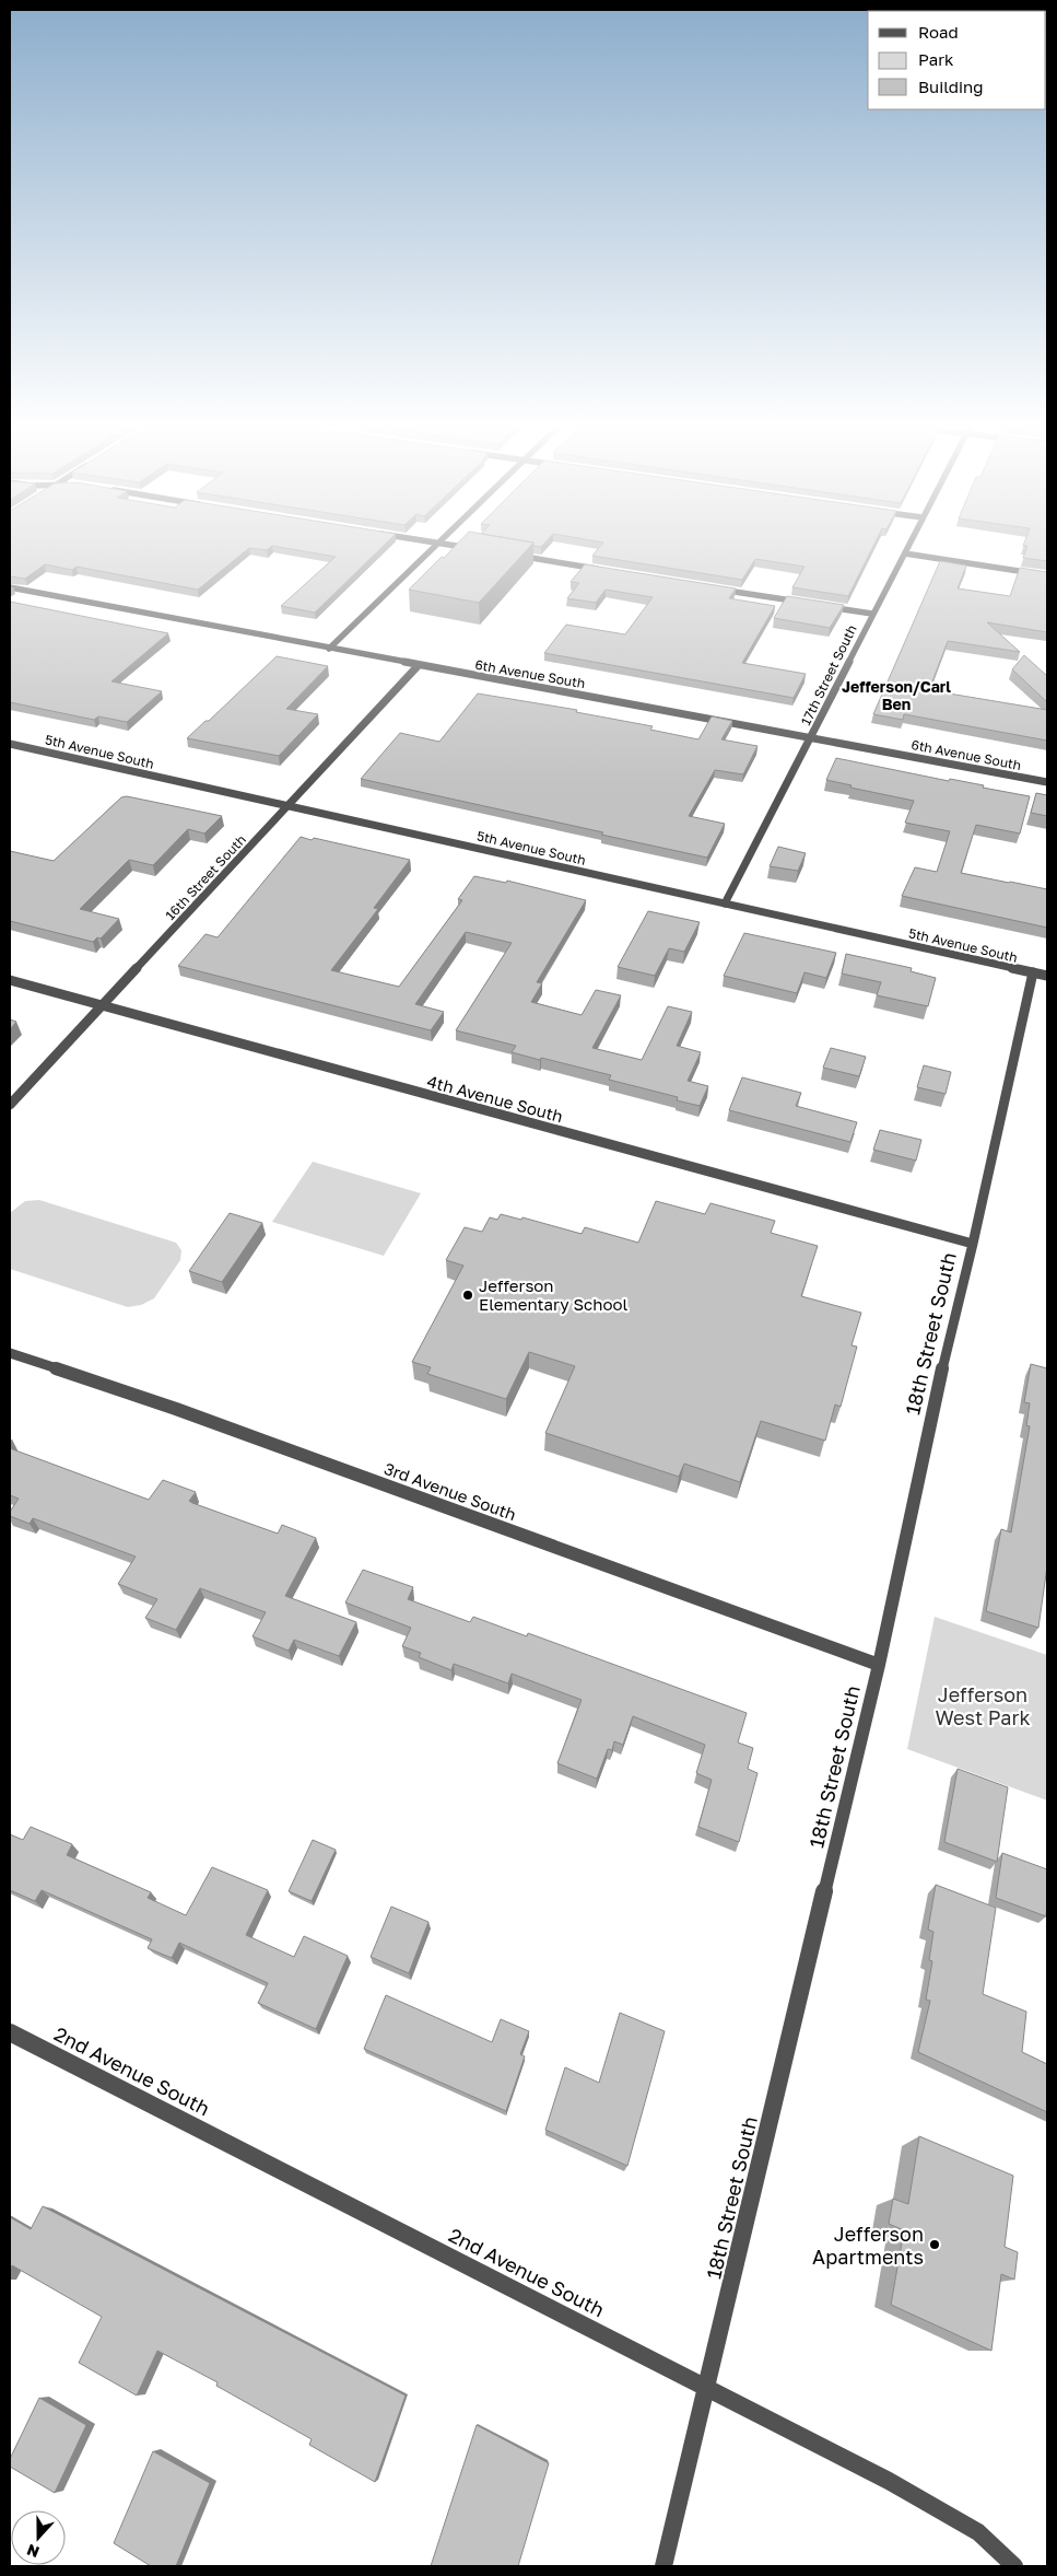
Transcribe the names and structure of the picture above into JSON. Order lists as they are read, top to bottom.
{
  "streets": {
    "street": [
      "6th Avenue South",
      "17th Street South",
      "5th Avenue South",
      "16th Street South",
      "4th Avenue South",
      "18th Street South",
      "3rd Avenue South",
      "2nd Avenue South"
    ]
  },
  "crossings": [
    ["6th Avenue South", "17th Street South"],
    ["6th Avenue South", "16th Street South"],
    ["17th Street South", "5th Avenue South"],
    ["5th Avenue South", "16th Street South"],
    ["5th Avenue South", "18th Street South"],
    ["16th Street South", "4th Avenue South"],
    ["4th Avenue South", "18th Street South"],
    ["18th Street South", "3rd Avenue South"],
    ["18th Street South", "2nd Avenue South"]
  ],
  "districts": ["Jefferson/Carl Ben"],
  "parks": ["Jefferson West Park"],
  "places": ["Jefferson Elementary School", "Jefferson Apartments"],
  "legend": ["Road", "Park", "Building"],
  "north": "bottom"
}
